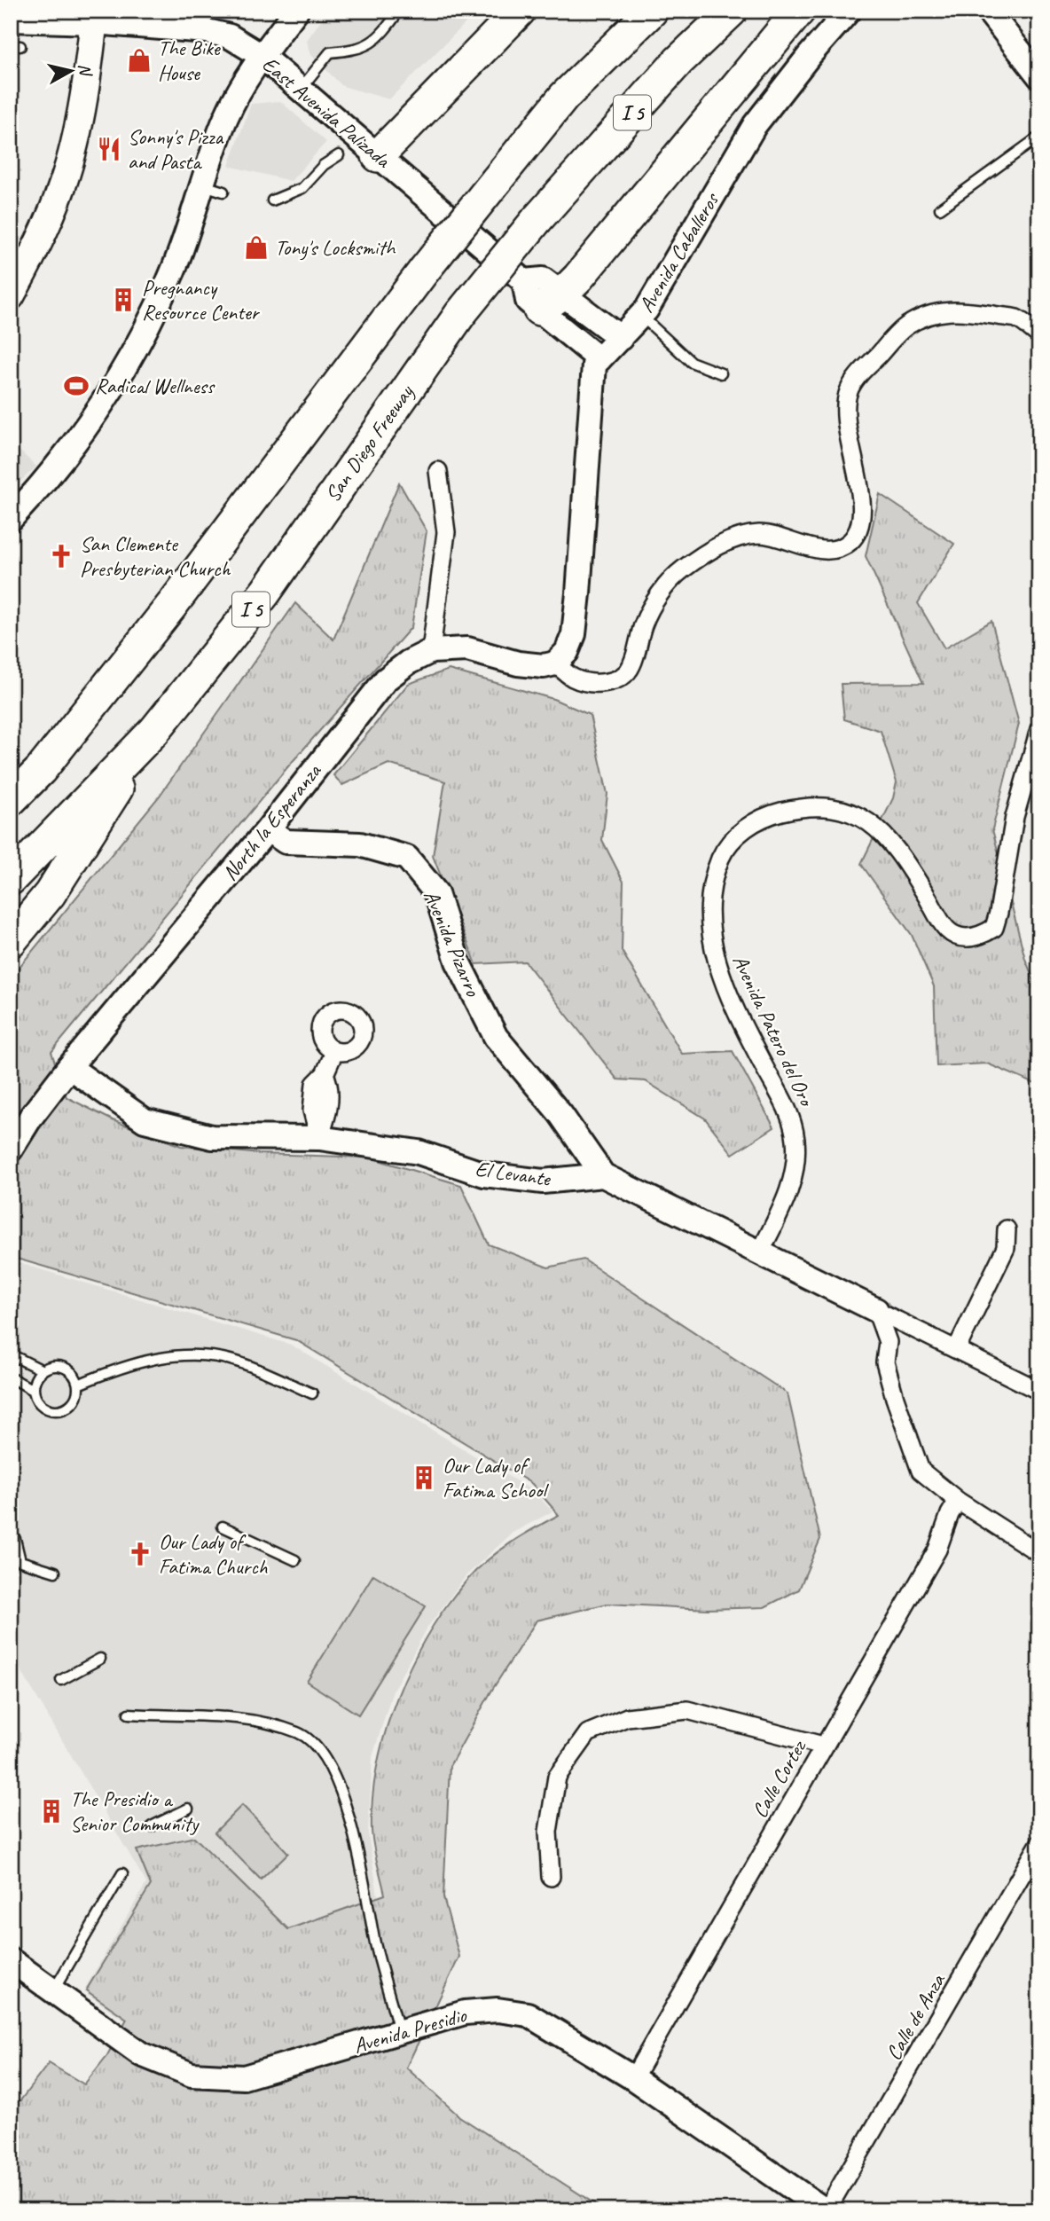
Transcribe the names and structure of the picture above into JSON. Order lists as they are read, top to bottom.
{
  "streets": {
    "highway": ["I 5", "San Diego Freeway"],
    "street": [
      "East Avenida Palizada",
      "Avenida Caballeros",
      "North la Esperanza",
      "Avenida Pizarro",
      "Avenida Patero del Oro",
      "El Levante",
      "Calle Cortez",
      "Calle de Anza",
      "Avenida Presidio"
    ]
  },
  "crossings": [
    ["East Avenida Palizada", "Avenida Caballeros"],
    ["North la Esperanza", "Avenida Pizarro"],
    ["North la Esperanza", "El Levante"],
    ["Avenida Pizarro", "El Levante"],
    ["Calle Cortez", "Avenida Presidio"],
    ["Calle de Anza", "Avenida Presidio"]
  ],
  "places": {
    "shop": ["The Bike House", "Tony's Locksmith"],
    "restaurant": ["Sonny's Pizza and Pasta"],
    "building": ["Pregnancy Resource Center", "Our Lady of Fatima School", "The Presidio a Senior Community"],
    "sports": ["Radical Wellness"],
    "church": ["San Clemente Presbyterian Church", "Our Lady of Fatima Church"]
  },
  "north": "right"
}
